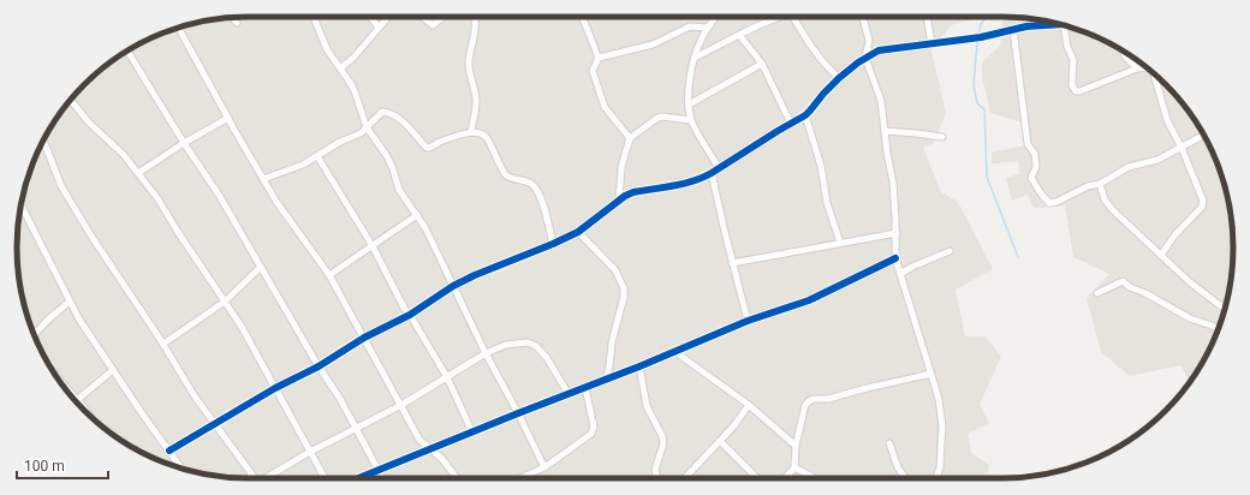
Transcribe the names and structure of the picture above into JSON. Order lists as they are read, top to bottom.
{
  "scale_bar": "100 m"
}
